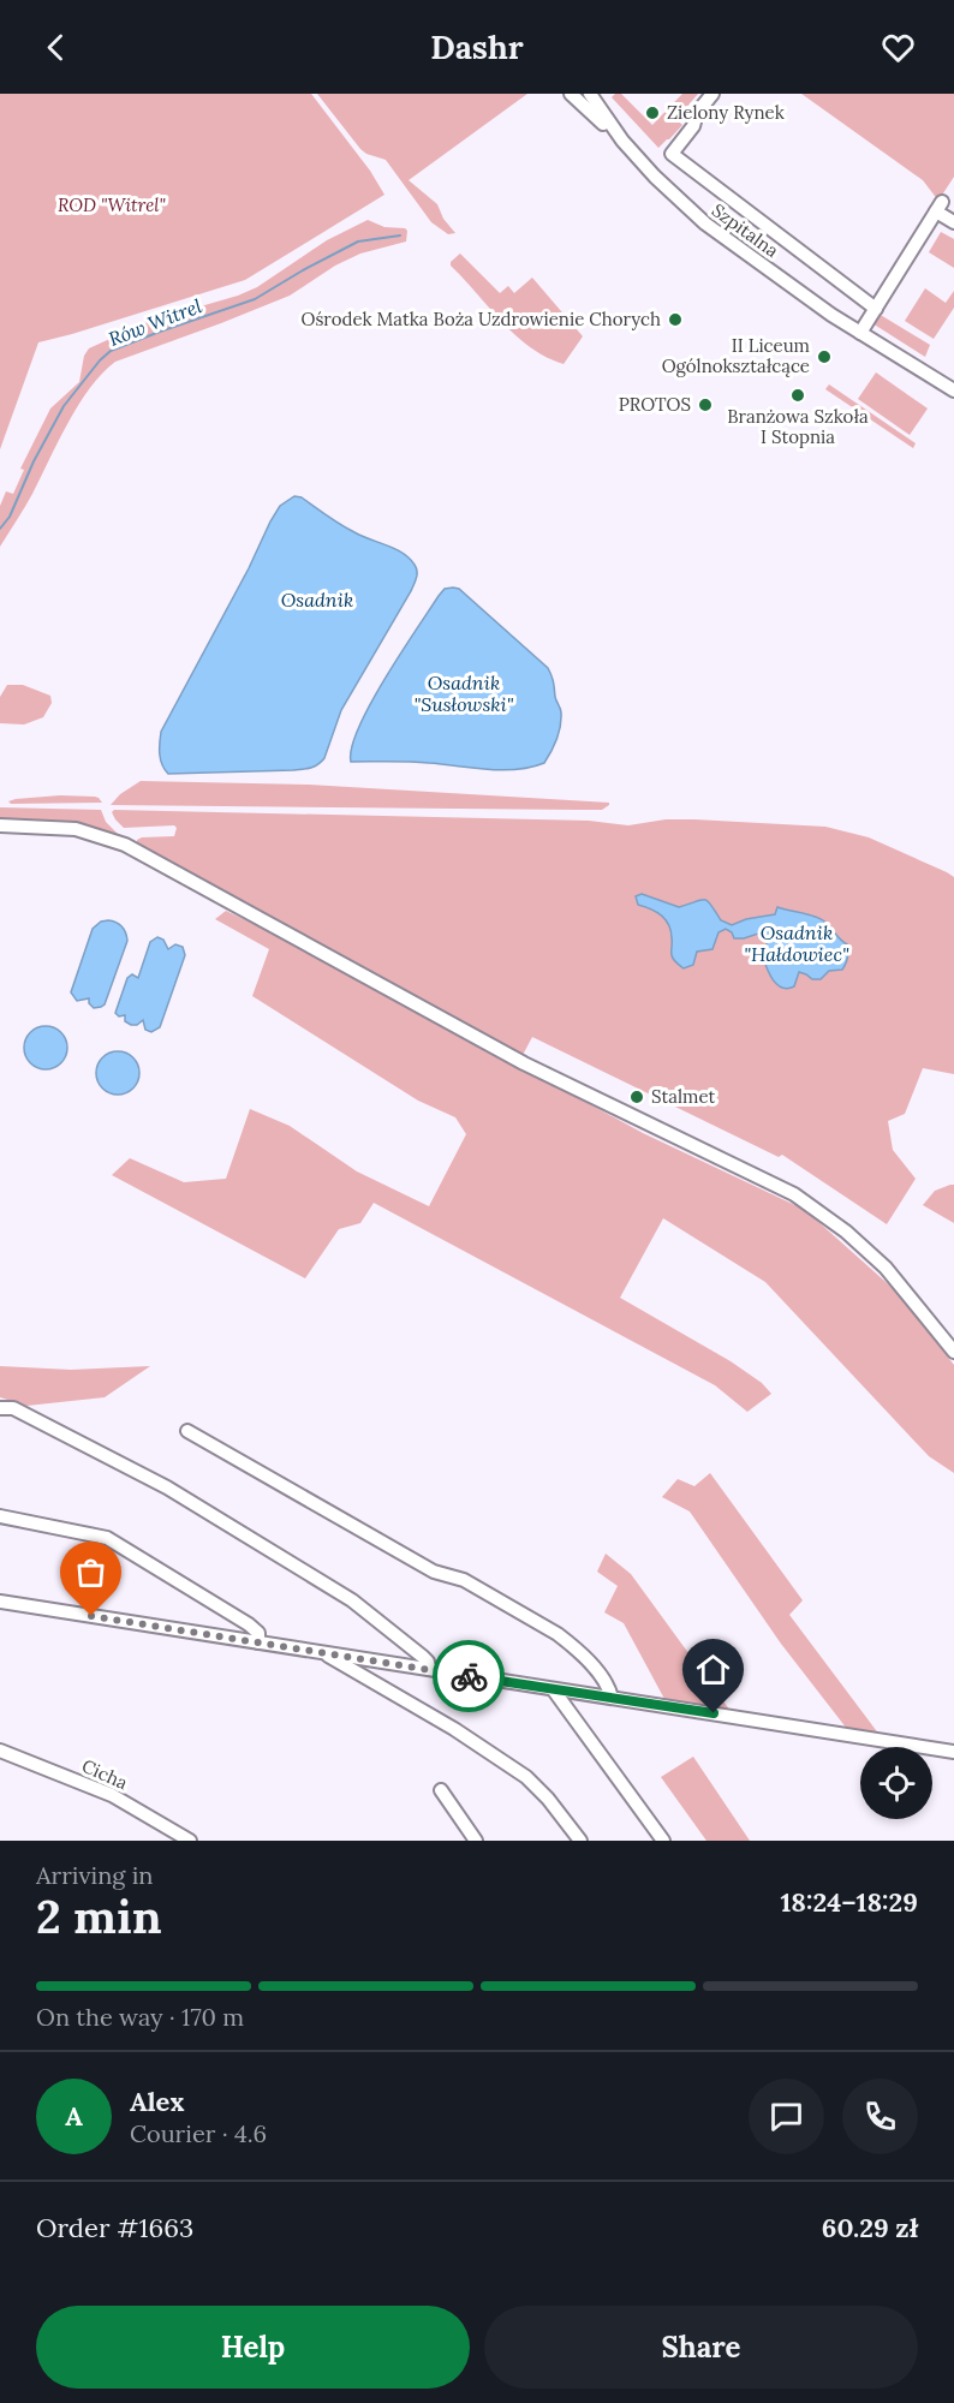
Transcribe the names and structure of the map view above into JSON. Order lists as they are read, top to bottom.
{
  "streets": {
    "street": ["Szpitalna", "Cicha"]
  },
  "water": [
    "Rów Witrel",
    "Osadnik",
    "Osadnik \"Susłowski\"",
    "Osadnik \"Hałdowiec\""
  ],
  "parks": ["ROD \"Witrel\""],
  "places": [
    "Zielony Rynek",
    "Ośrodek Matka Boża Uzdrowienie Chorych",
    "II Liceum Ogólnokształcące",
    "Branżowa Szkoła I Stopnia",
    "PROTOS",
    "Stalmet"
  ],
  "page": {
    "header": "Dashr",
    "heading": ["2 min", "Arriving in", "18:24–18:29"],
    "panel": [
      "Alex",
      "Courier · 4.6",
      "Order #1663",
      "60.29 zł"
    ],
    "bar": "On the way · 170 m",
    "round": "A",
    "buttons": ["Help", "Share"]
  }
}
